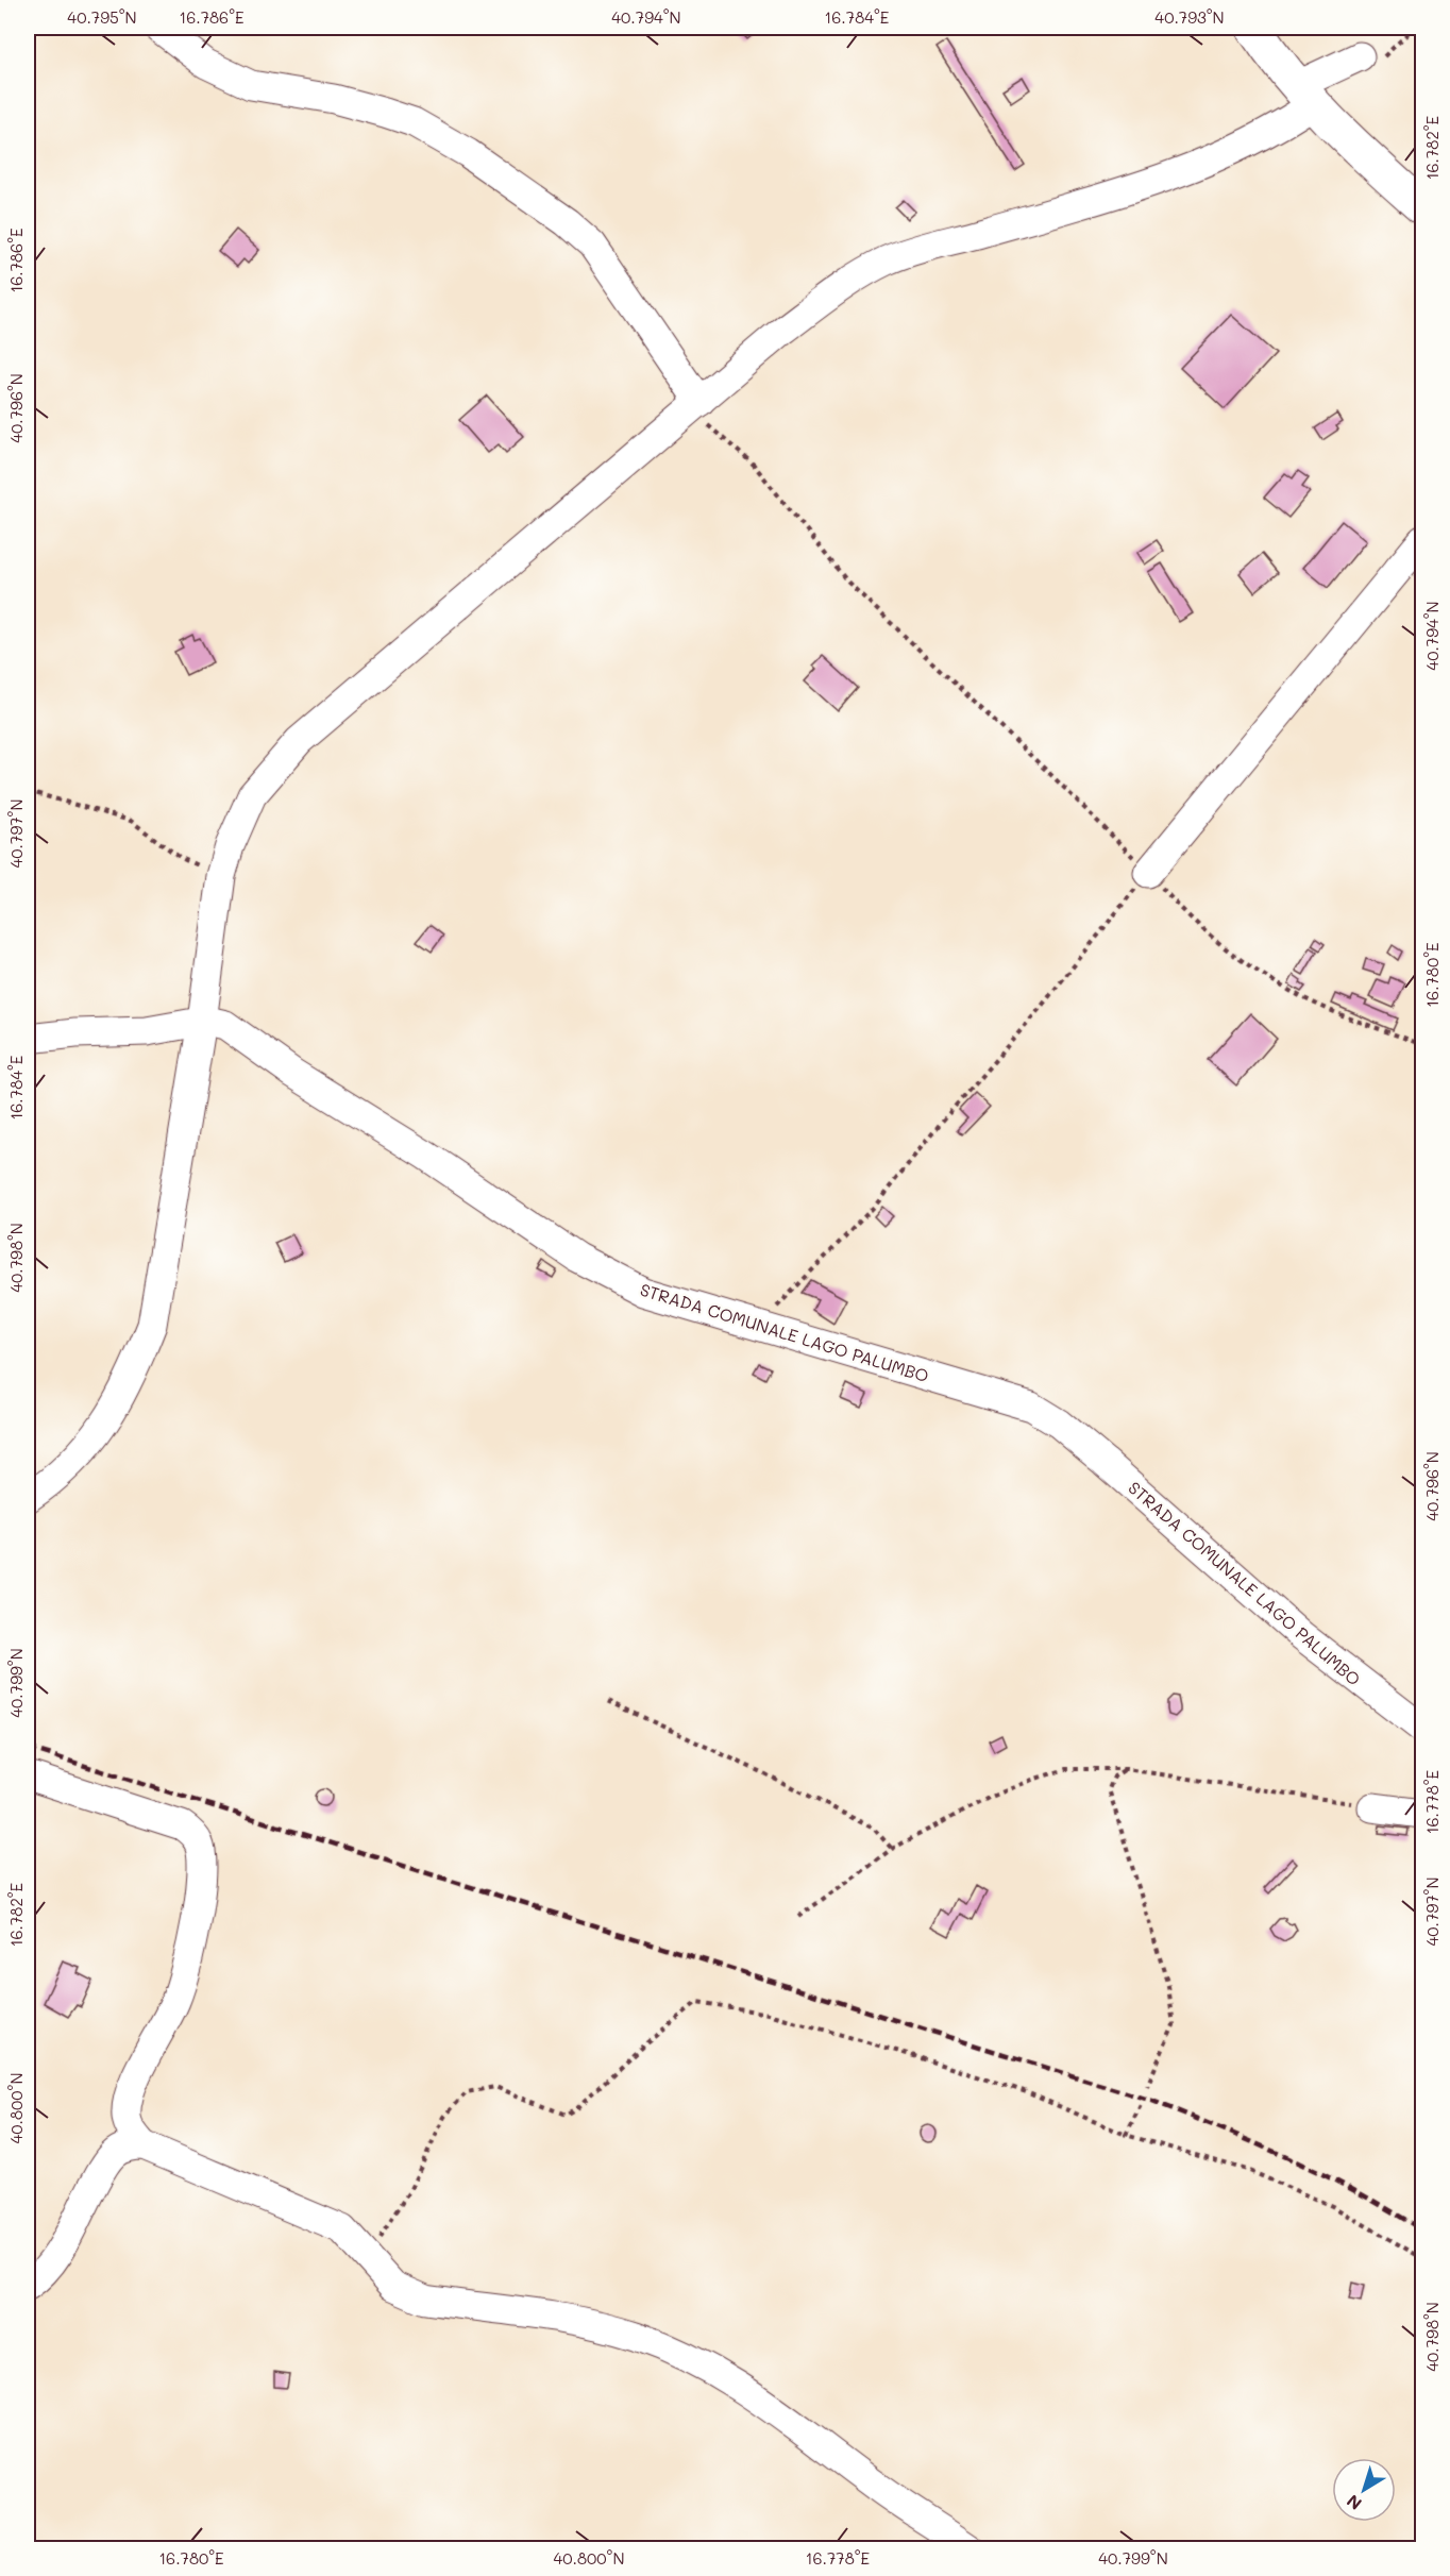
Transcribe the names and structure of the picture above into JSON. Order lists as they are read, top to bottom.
{
  "streets": {
    "street": ["STRADA COMUNALE LAGO PALUMBO"]
  },
  "north": "bottom left",
  "coordinates": [
    "40.795°N",
    "16.786°E",
    "40.794°N",
    "16.784°E",
    "40.793°N",
    "16.782°E",
    "40.796°N",
    "40.797°N",
    "16.780°E",
    "40.798°N",
    "40.799°N",
    "16.778°E",
    "40.800°N"
  ]
}
